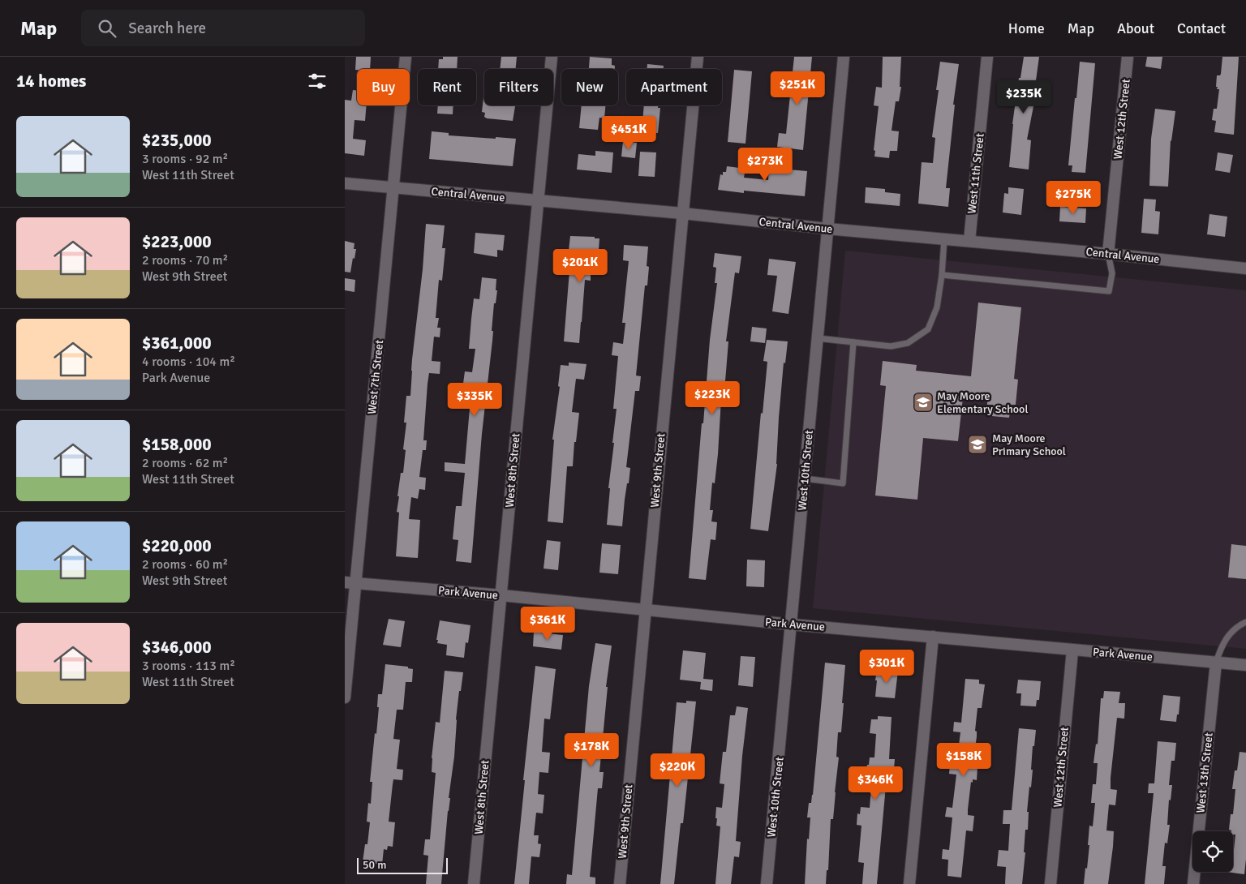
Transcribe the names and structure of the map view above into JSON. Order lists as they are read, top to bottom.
{
  "streets": {
    "street": [
      "West 12th Street",
      "West 11th Street",
      "Central Avenue",
      "West 7th Street",
      "West 8th Street",
      "West 9th Street",
      "West 10th Street",
      "Park Avenue",
      "West 13th Street"
    ]
  },
  "crossings": [
    ["West 12th Street", "Central Avenue"],
    ["West 12th Street", "Park Avenue"],
    ["West 11th Street", "Central Avenue"],
    ["Central Avenue", "West 7th Street"],
    ["Central Avenue", "West 8th Street"],
    ["Central Avenue", "West 9th Street"],
    ["Central Avenue", "West 10th Street"],
    ["West 7th Street", "Park Avenue"],
    ["West 8th Street", "Park Avenue"],
    ["West 9th Street", "Park Avenue"],
    ["West 10th Street", "Park Avenue"],
    ["Park Avenue", "West 13th Street"]
  ],
  "places": {
    "school or university": ["May Moore Elementary School", "May Moore Primary School"]
  },
  "scale_bar": "50 m",
  "page": {
    "header": "Map",
    "search": "Search here",
    "nav": [
      "Home",
      "Map",
      "About",
      "Contact"
    ],
    "heading": "14 homes",
    "chip": [
      "Buy",
      "Rent",
      "Filters",
      "New",
      "Apartment"
    ],
    "price": [
      "$251K",
      "$235K",
      "$451K",
      "$273K",
      "$275K",
      "$201K",
      "$223K",
      "$335K",
      "$361K",
      "$301K",
      "$178K",
      "$158K",
      "$220K",
      "$346K"
    ],
    "list": [
      {
        "name": "$235,000",
        "note": "3 rooms · 92 m² · West 11th Street"
      },
      {
        "name": "$223,000",
        "note": "2 rooms · 70 m² · West 9th Street"
      },
      {
        "name": "$361,000",
        "note": "4 rooms · 104 m² · Park Avenue"
      },
      {
        "name": "$158,000",
        "note": "2 rooms · 62 m² · West 11th Street"
      },
      {
        "name": "$220,000",
        "note": "2 rooms · 60 m² · West 9th Street"
      },
      {
        "name": "$346,000",
        "note": "3 rooms · 113 m² · West 11th Street"
      }
    ],
    "scale": "50 m"
  }
}
